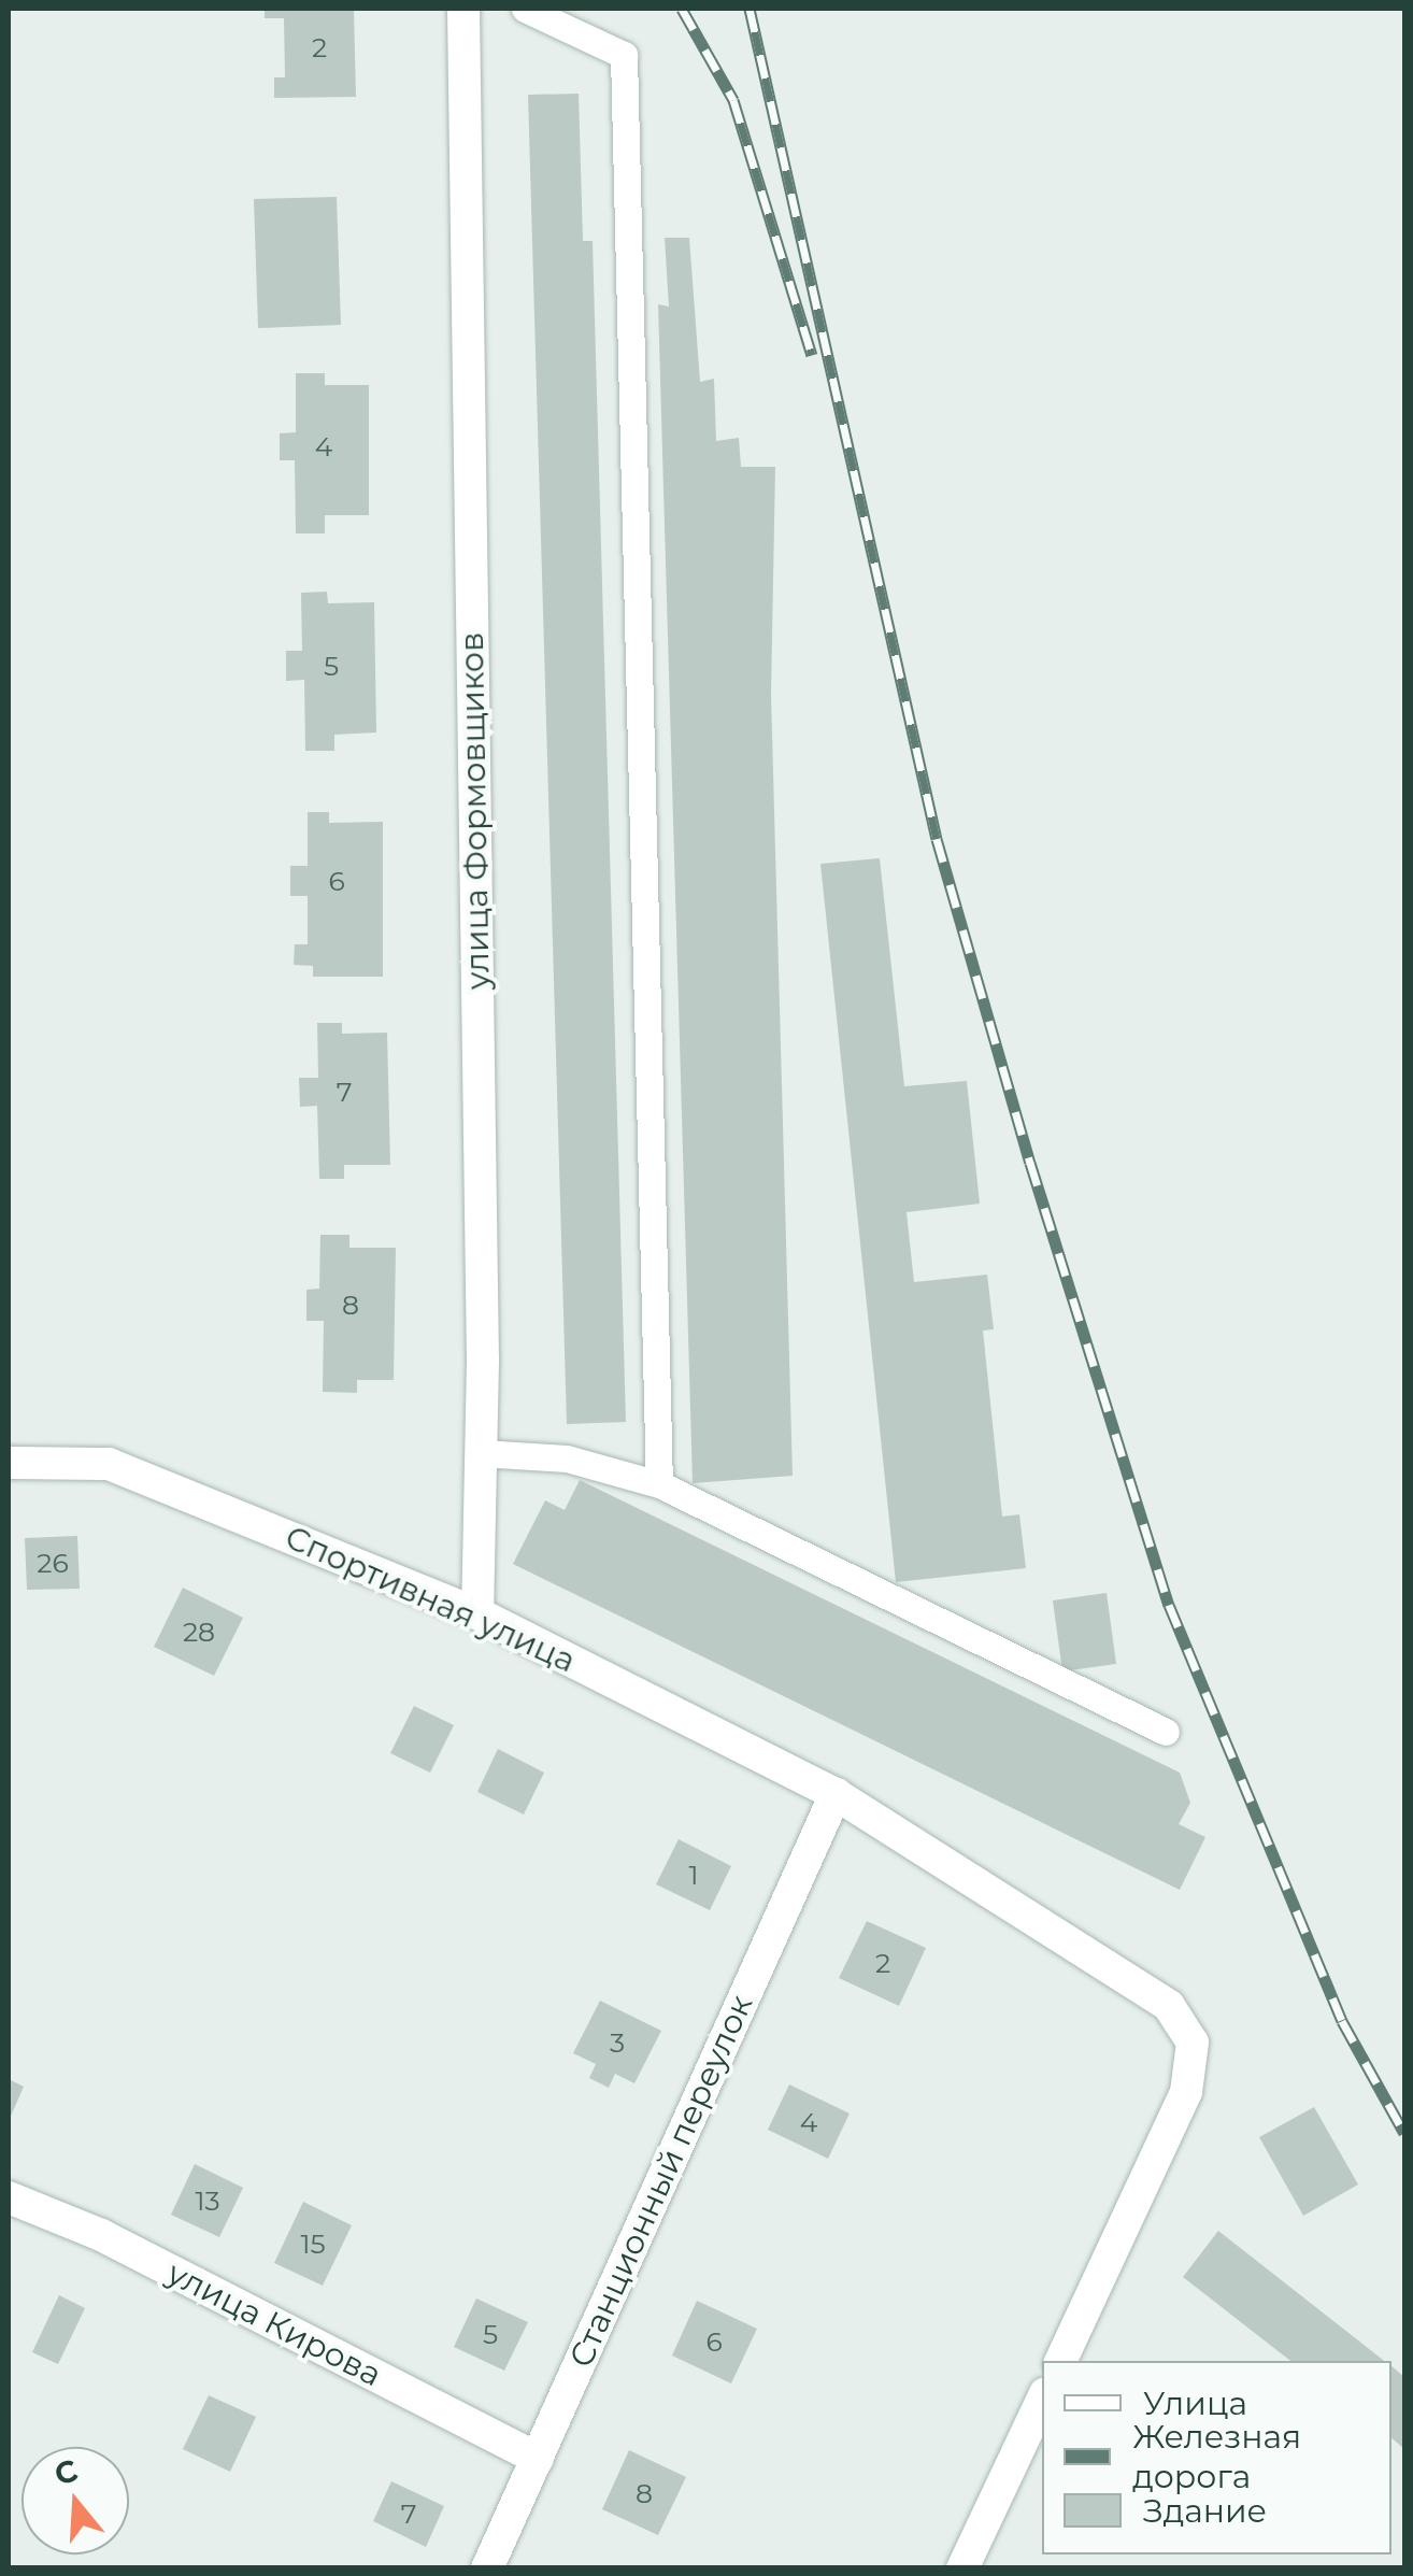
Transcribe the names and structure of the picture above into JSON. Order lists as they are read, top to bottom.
{
  "streets": {
    "street": [
      "улица Формовщиков",
      "Спортивная улица",
      "Станционный переулок",
      "улица Кирова"
    ]
  },
  "crossings": [
    ["улица Формовщиков", "Спортивная улица"],
    ["Спортивная улица", "Станционный переулок"],
    ["Станционный переулок", "улица Кирова"]
  ],
  "house_numbers": [
    "2",
    "4",
    "5",
    "6",
    "7",
    "8",
    "26",
    "28",
    "1",
    "2",
    "3",
    "4",
    "13",
    "15",
    "5",
    "6",
    "8",
    "7"
  ],
  "legend": ["Улица", "Железная дорога", "Здание"],
  "north": "top"
}
